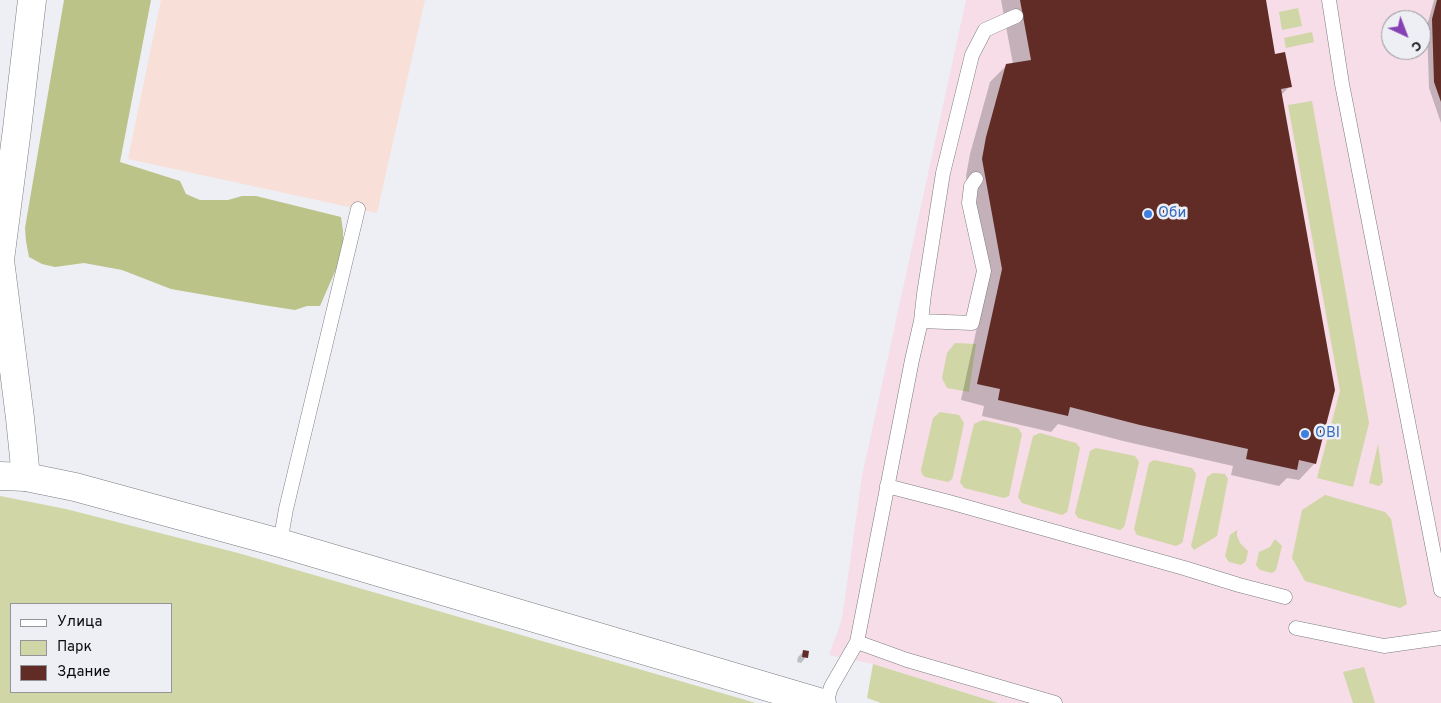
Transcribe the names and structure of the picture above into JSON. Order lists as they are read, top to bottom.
{
  "places": ["Оби", "OBI"],
  "legend": ["Улица", "Парк", "Здание"],
  "north": "bottom right"
}
